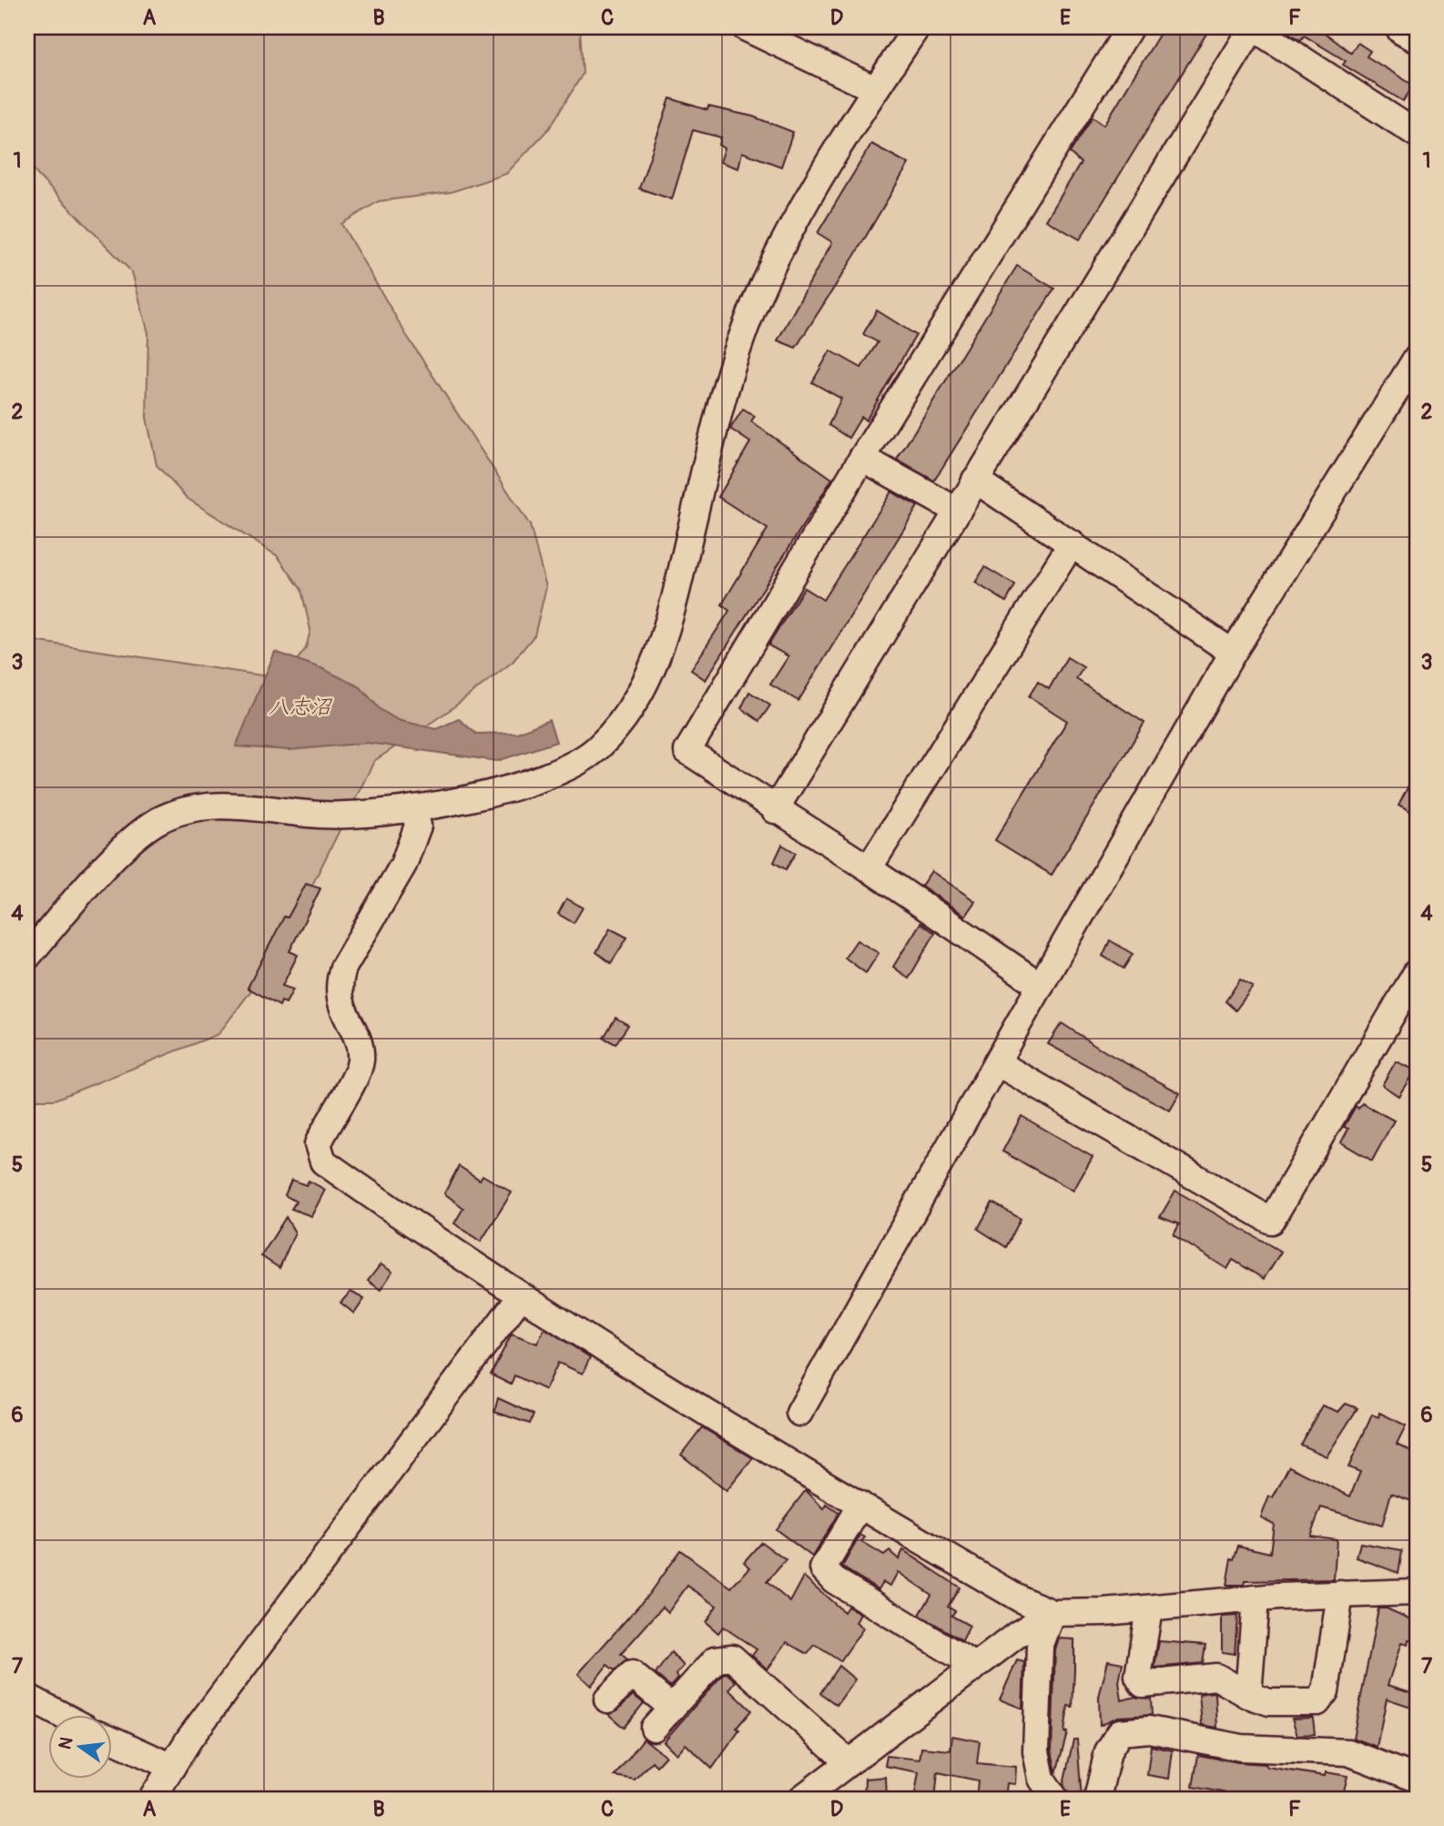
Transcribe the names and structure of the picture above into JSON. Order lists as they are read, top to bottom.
{
  "water": ["八志沼"],
  "north": "left",
  "grid": {
    "columns": [
      "A",
      "B",
      "C",
      "D",
      "E",
      "F"
    ],
    "rows": [
      "1",
      "2",
      "3",
      "4",
      "5",
      "6",
      "7"
    ]
  }
}
